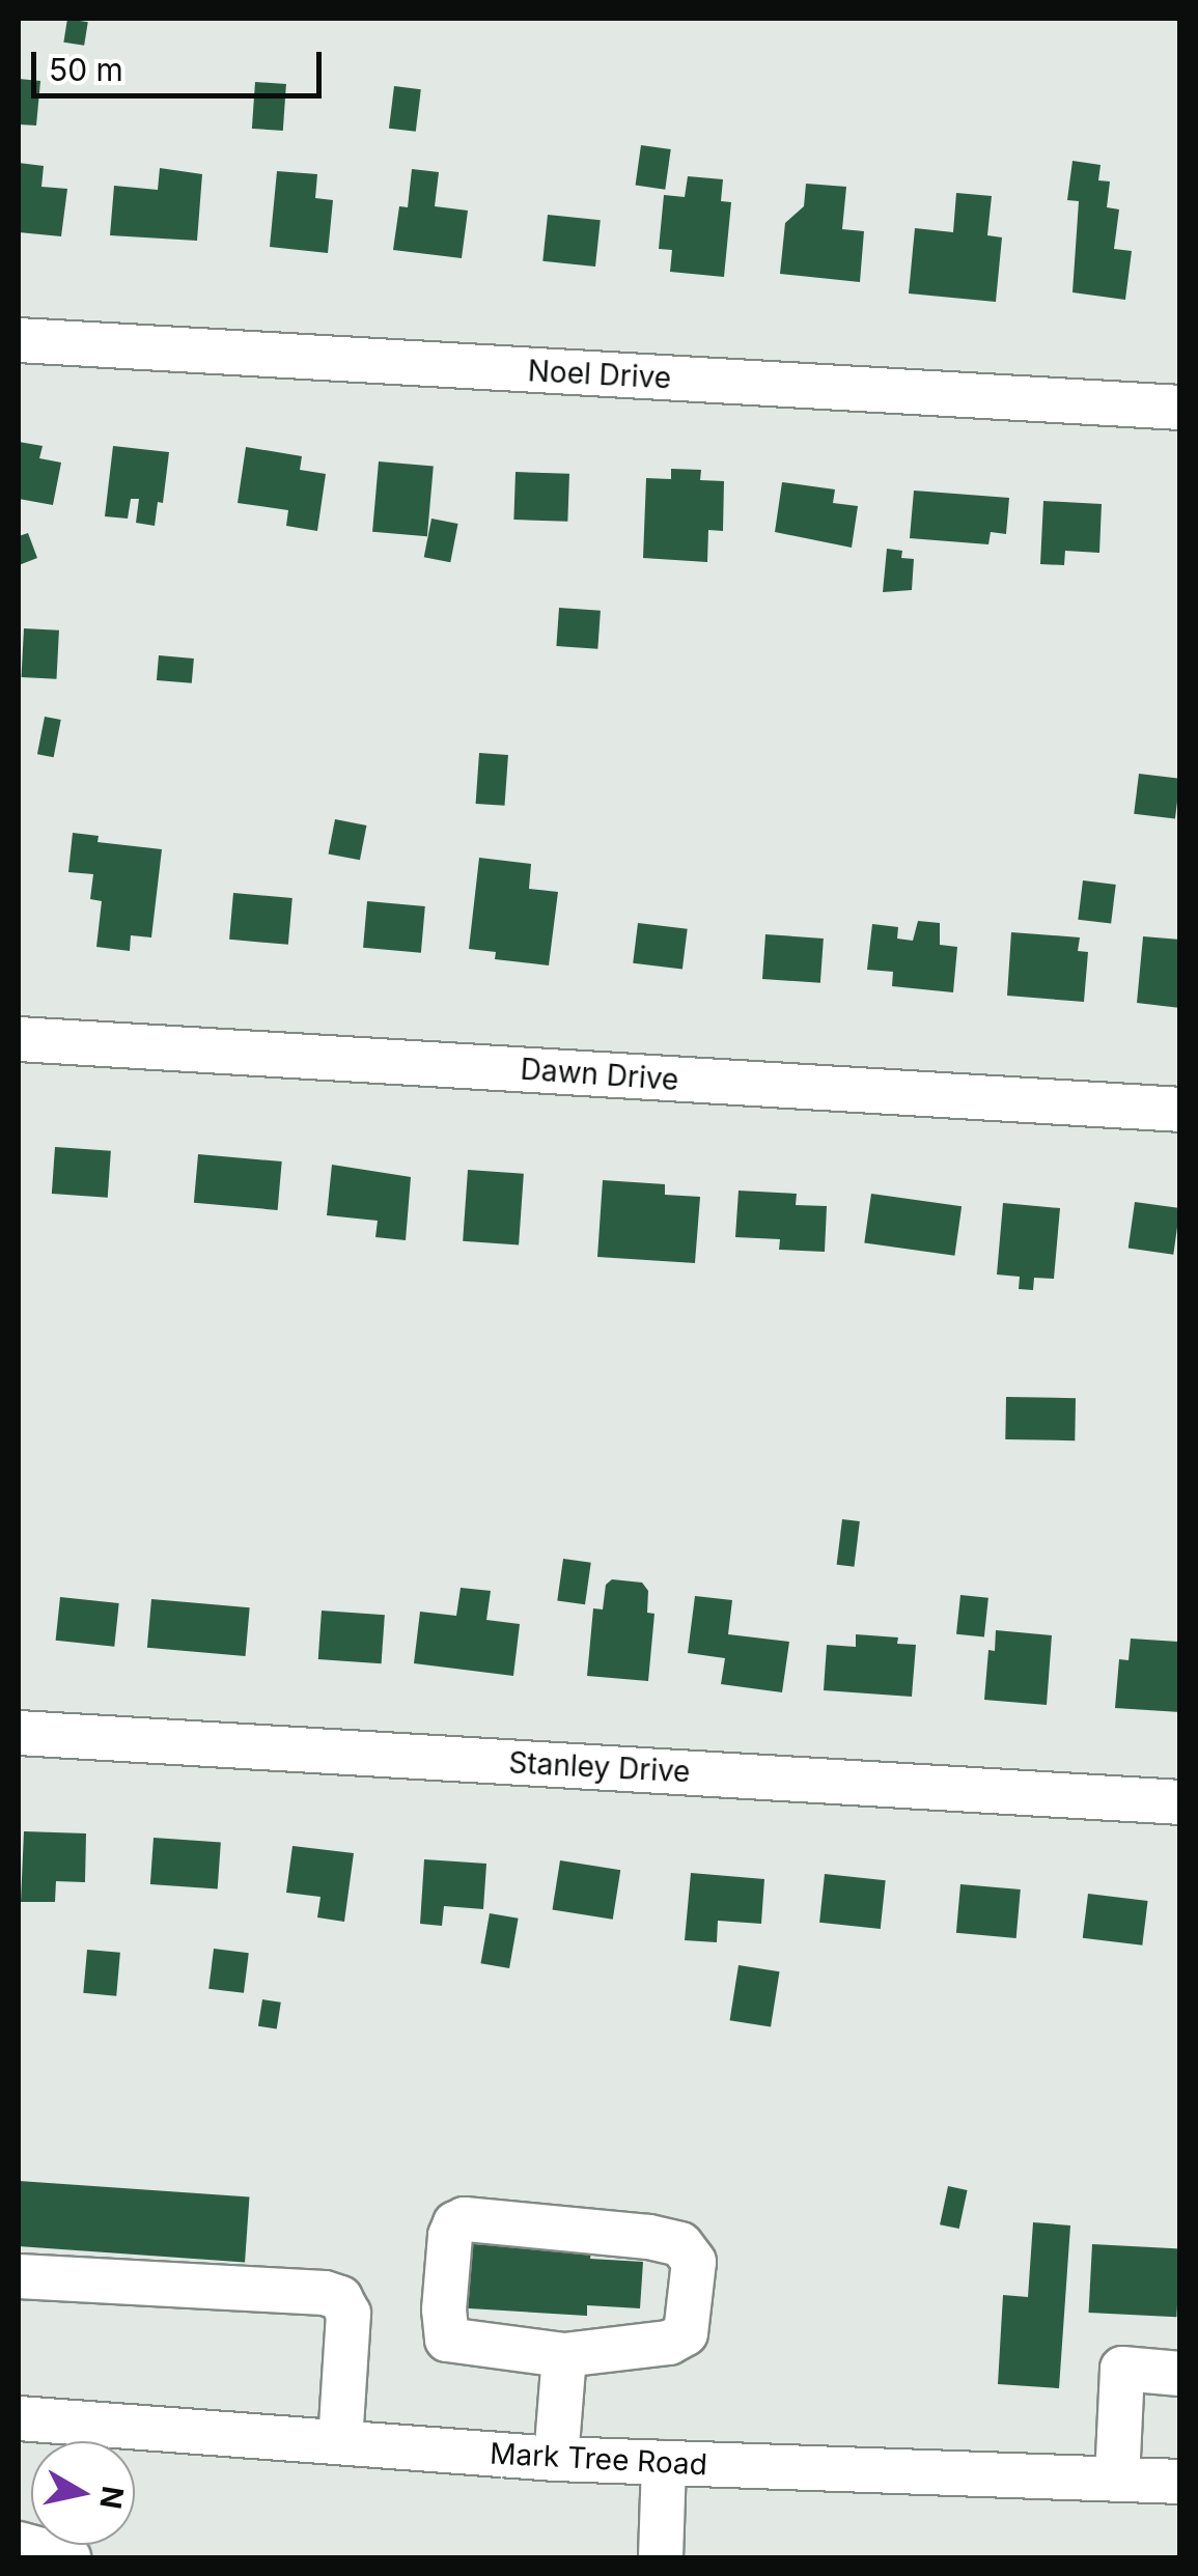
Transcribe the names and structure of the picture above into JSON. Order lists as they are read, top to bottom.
{
  "streets": {
    "street": [
      "Noel Drive",
      "Dawn Drive",
      "Stanley Drive",
      "Mark Tree Road"
    ]
  },
  "scale_bar": "50 m",
  "north": "right"
}
